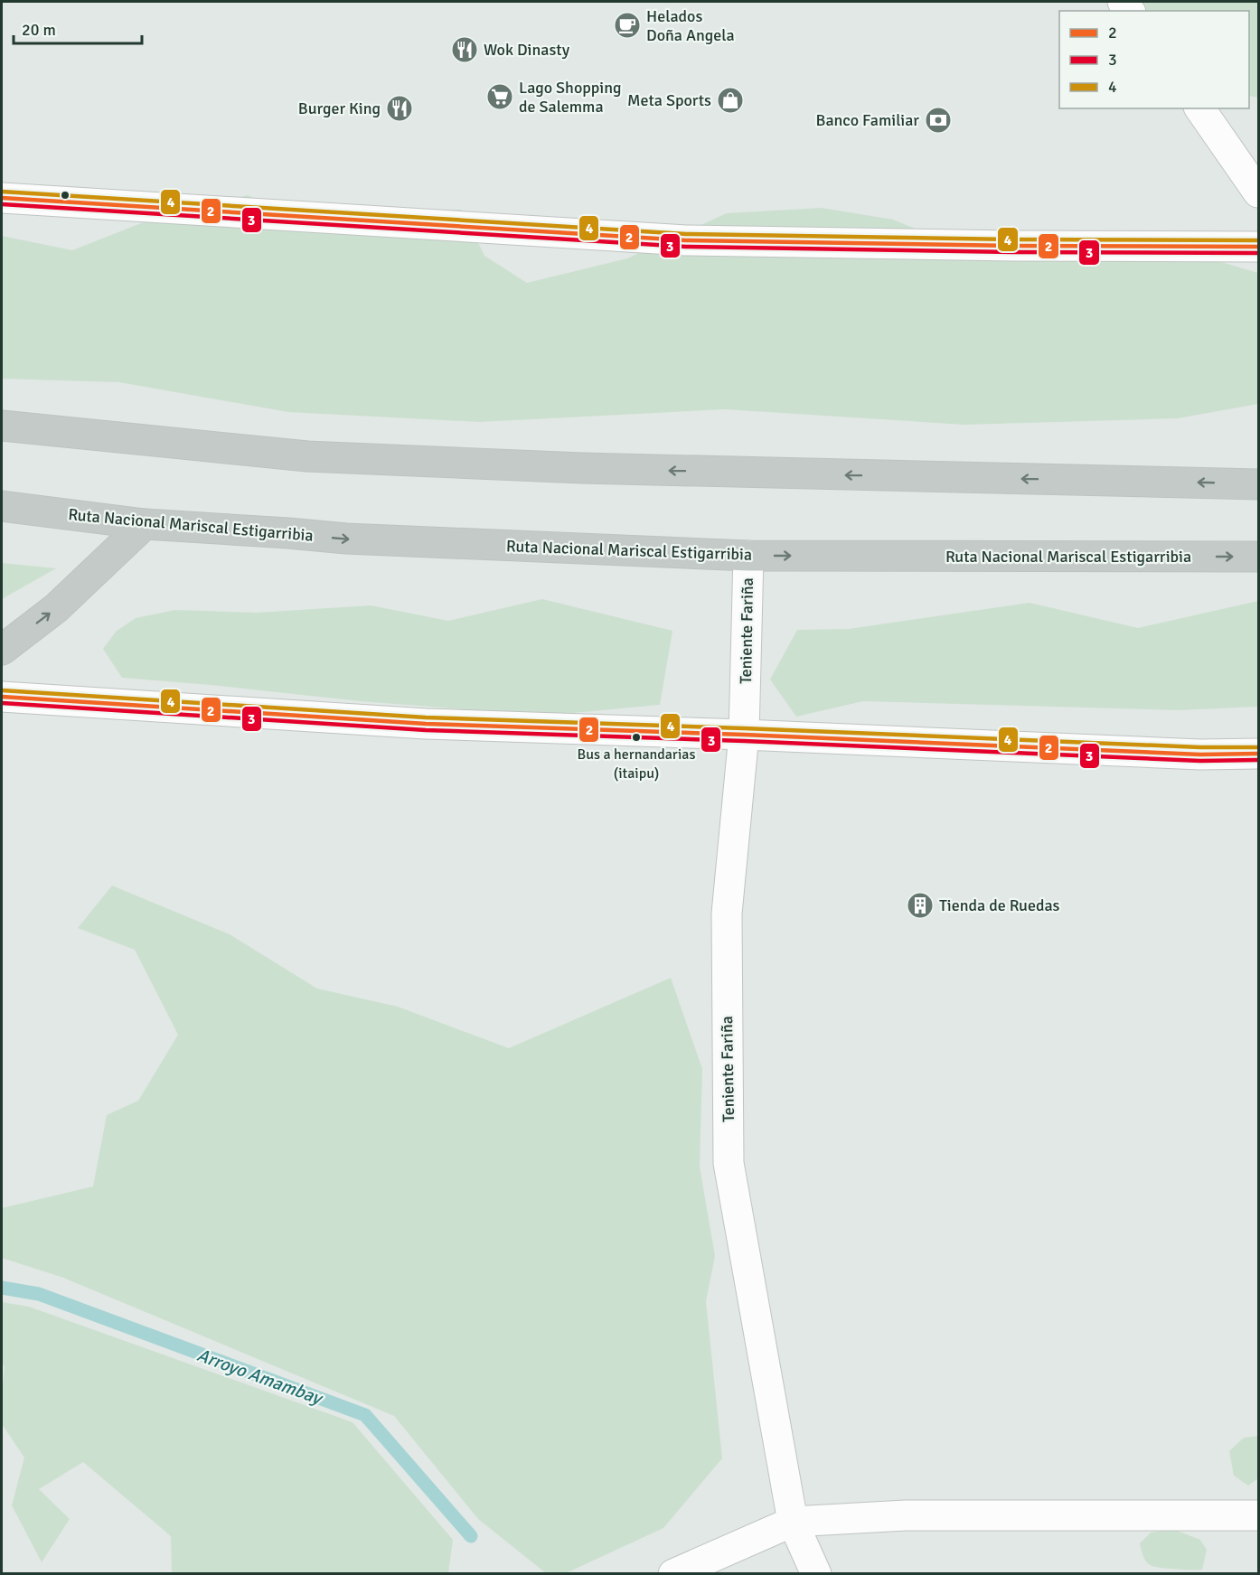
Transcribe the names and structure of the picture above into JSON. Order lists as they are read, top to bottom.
{
  "streets": {
    "highway": ["Ruta Nacional Mariscal Estigarribia"],
    "street": ["Teniente Fariña"]
  },
  "crossings": [
    ["Ruta Nacional Mariscal Estigarribia", "Teniente Fariña"]
  ],
  "water": ["Arroyo Amambay"],
  "places": {
    "cafe": ["Helados Doña Angela"],
    "restaurant": ["Wok Dinasty", "Burger King"],
    "supermarket": ["Lago Shopping de Salemma"],
    "shop": ["Meta Sports"],
    "bank": ["Banco Familiar"],
    "other": ["Bus a hernandarias (itaipu)"],
    "building": ["Tienda de Ruedas"]
  },
  "lines": ["transit line 4", "transit line 2", "transit line 3"],
  "legend": ["2", "3", "4"],
  "scale_bar": "20 m"
}
